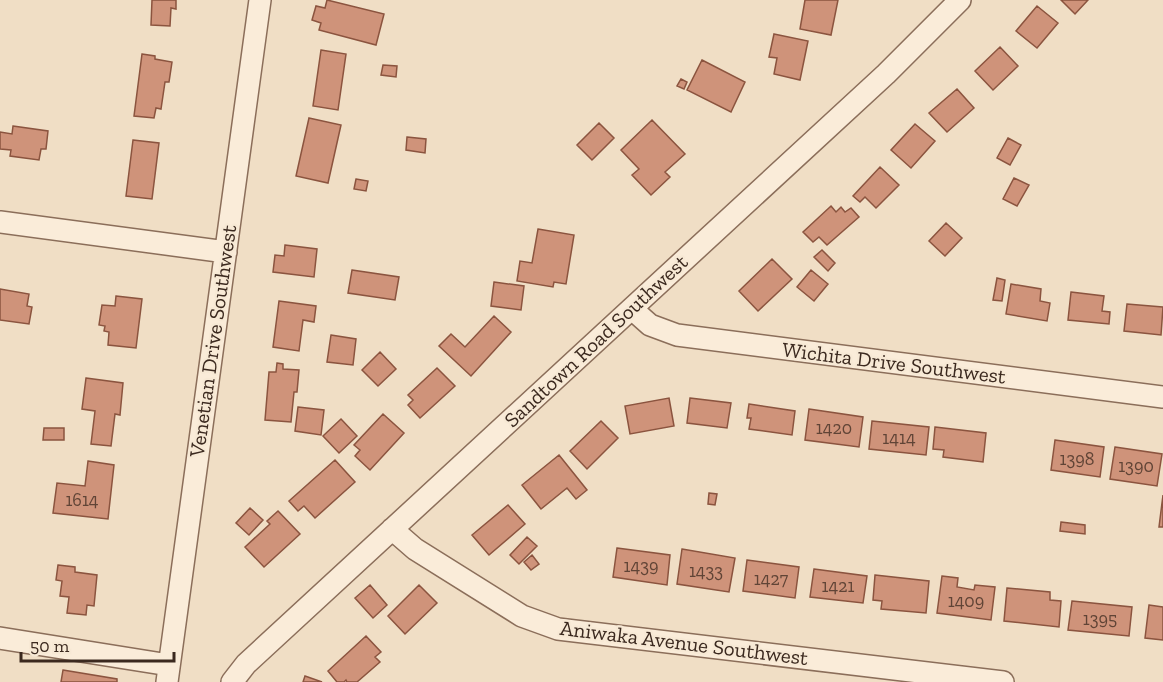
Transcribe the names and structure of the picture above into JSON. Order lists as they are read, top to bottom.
{
  "streets": {
    "street": [
      "Venetian Drive Southwest",
      "Sandtown Road Southwest",
      "Wichita Drive Southwest",
      "Aniwaka Avenue Southwest"
    ]
  },
  "crossings": [
    ["Sandtown Road Southwest", "Wichita Drive Southwest"],
    ["Sandtown Road Southwest", "Aniwaka Avenue Southwest"]
  ],
  "house_numbers": [
    "1420",
    "1414",
    "1398",
    "1390",
    "1614",
    "1439",
    "1433",
    "1427",
    "1421",
    "1409",
    "1395"
  ],
  "scale_bar": "50 m"
}
